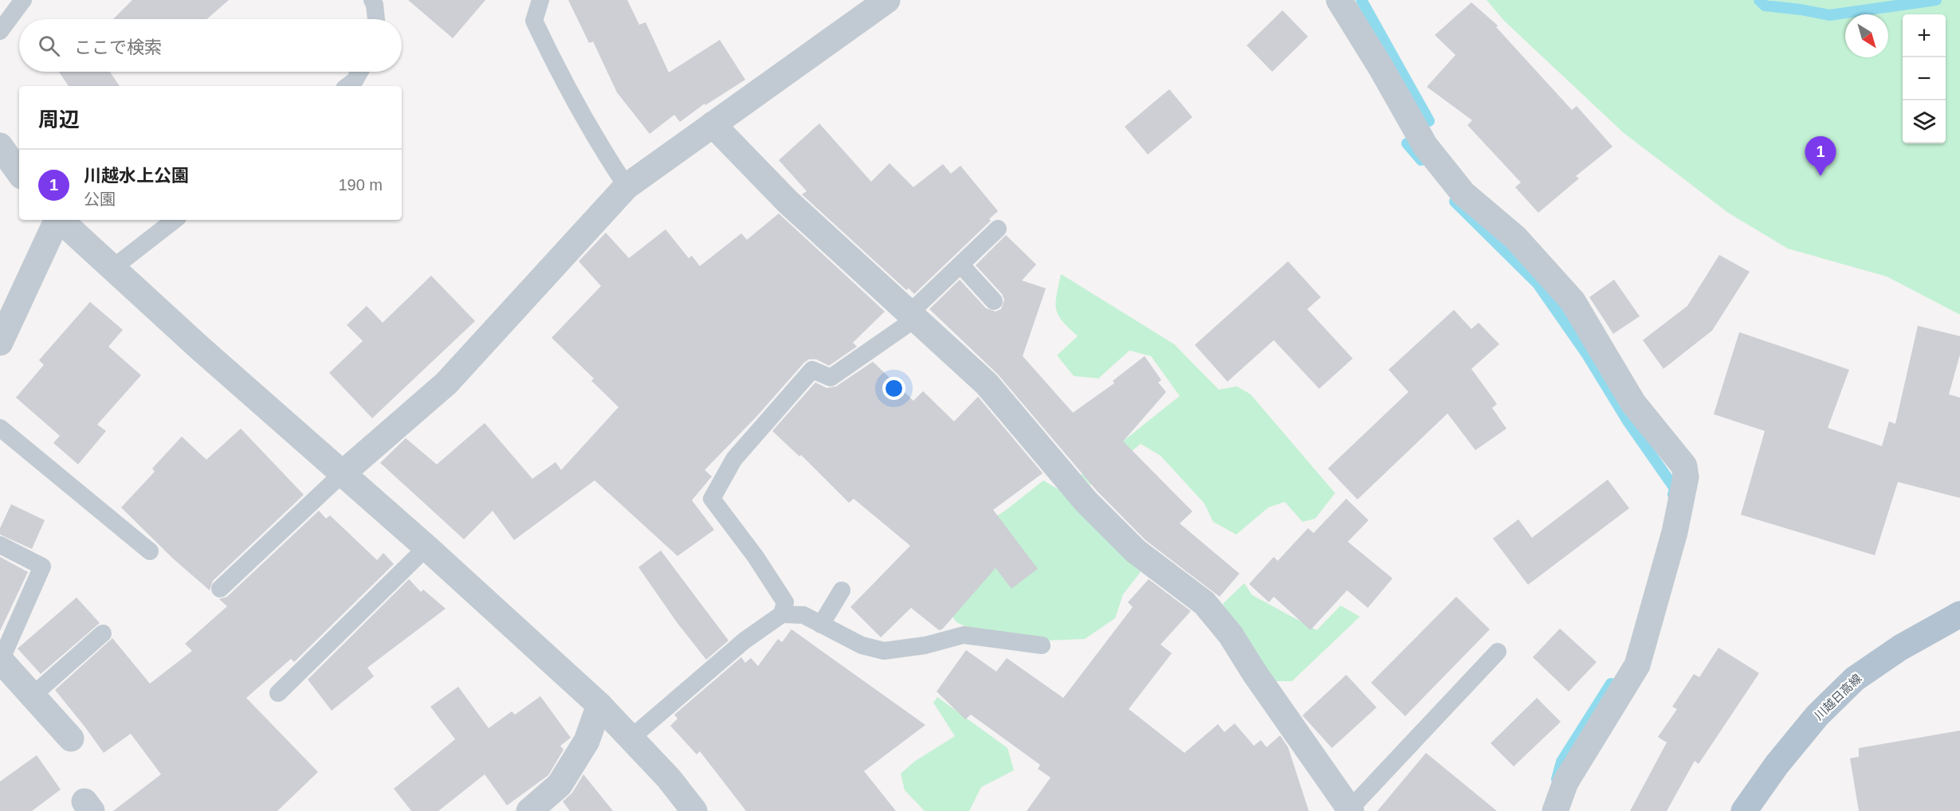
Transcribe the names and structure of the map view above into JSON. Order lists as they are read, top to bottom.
{
  "streets": {
    "main road": ["川越日高線"]
  },
  "north": "bottom right",
  "page": {
    "map_buttons": ["+", "−"],
    "search": "ここで検索",
    "heading": "周辺",
    "pins": "1",
    "list": [
      {
        "mark": "1",
        "name": "川越水上公園",
        "note": "公園",
        "value": "190 m"
      }
    ]
  }
}
